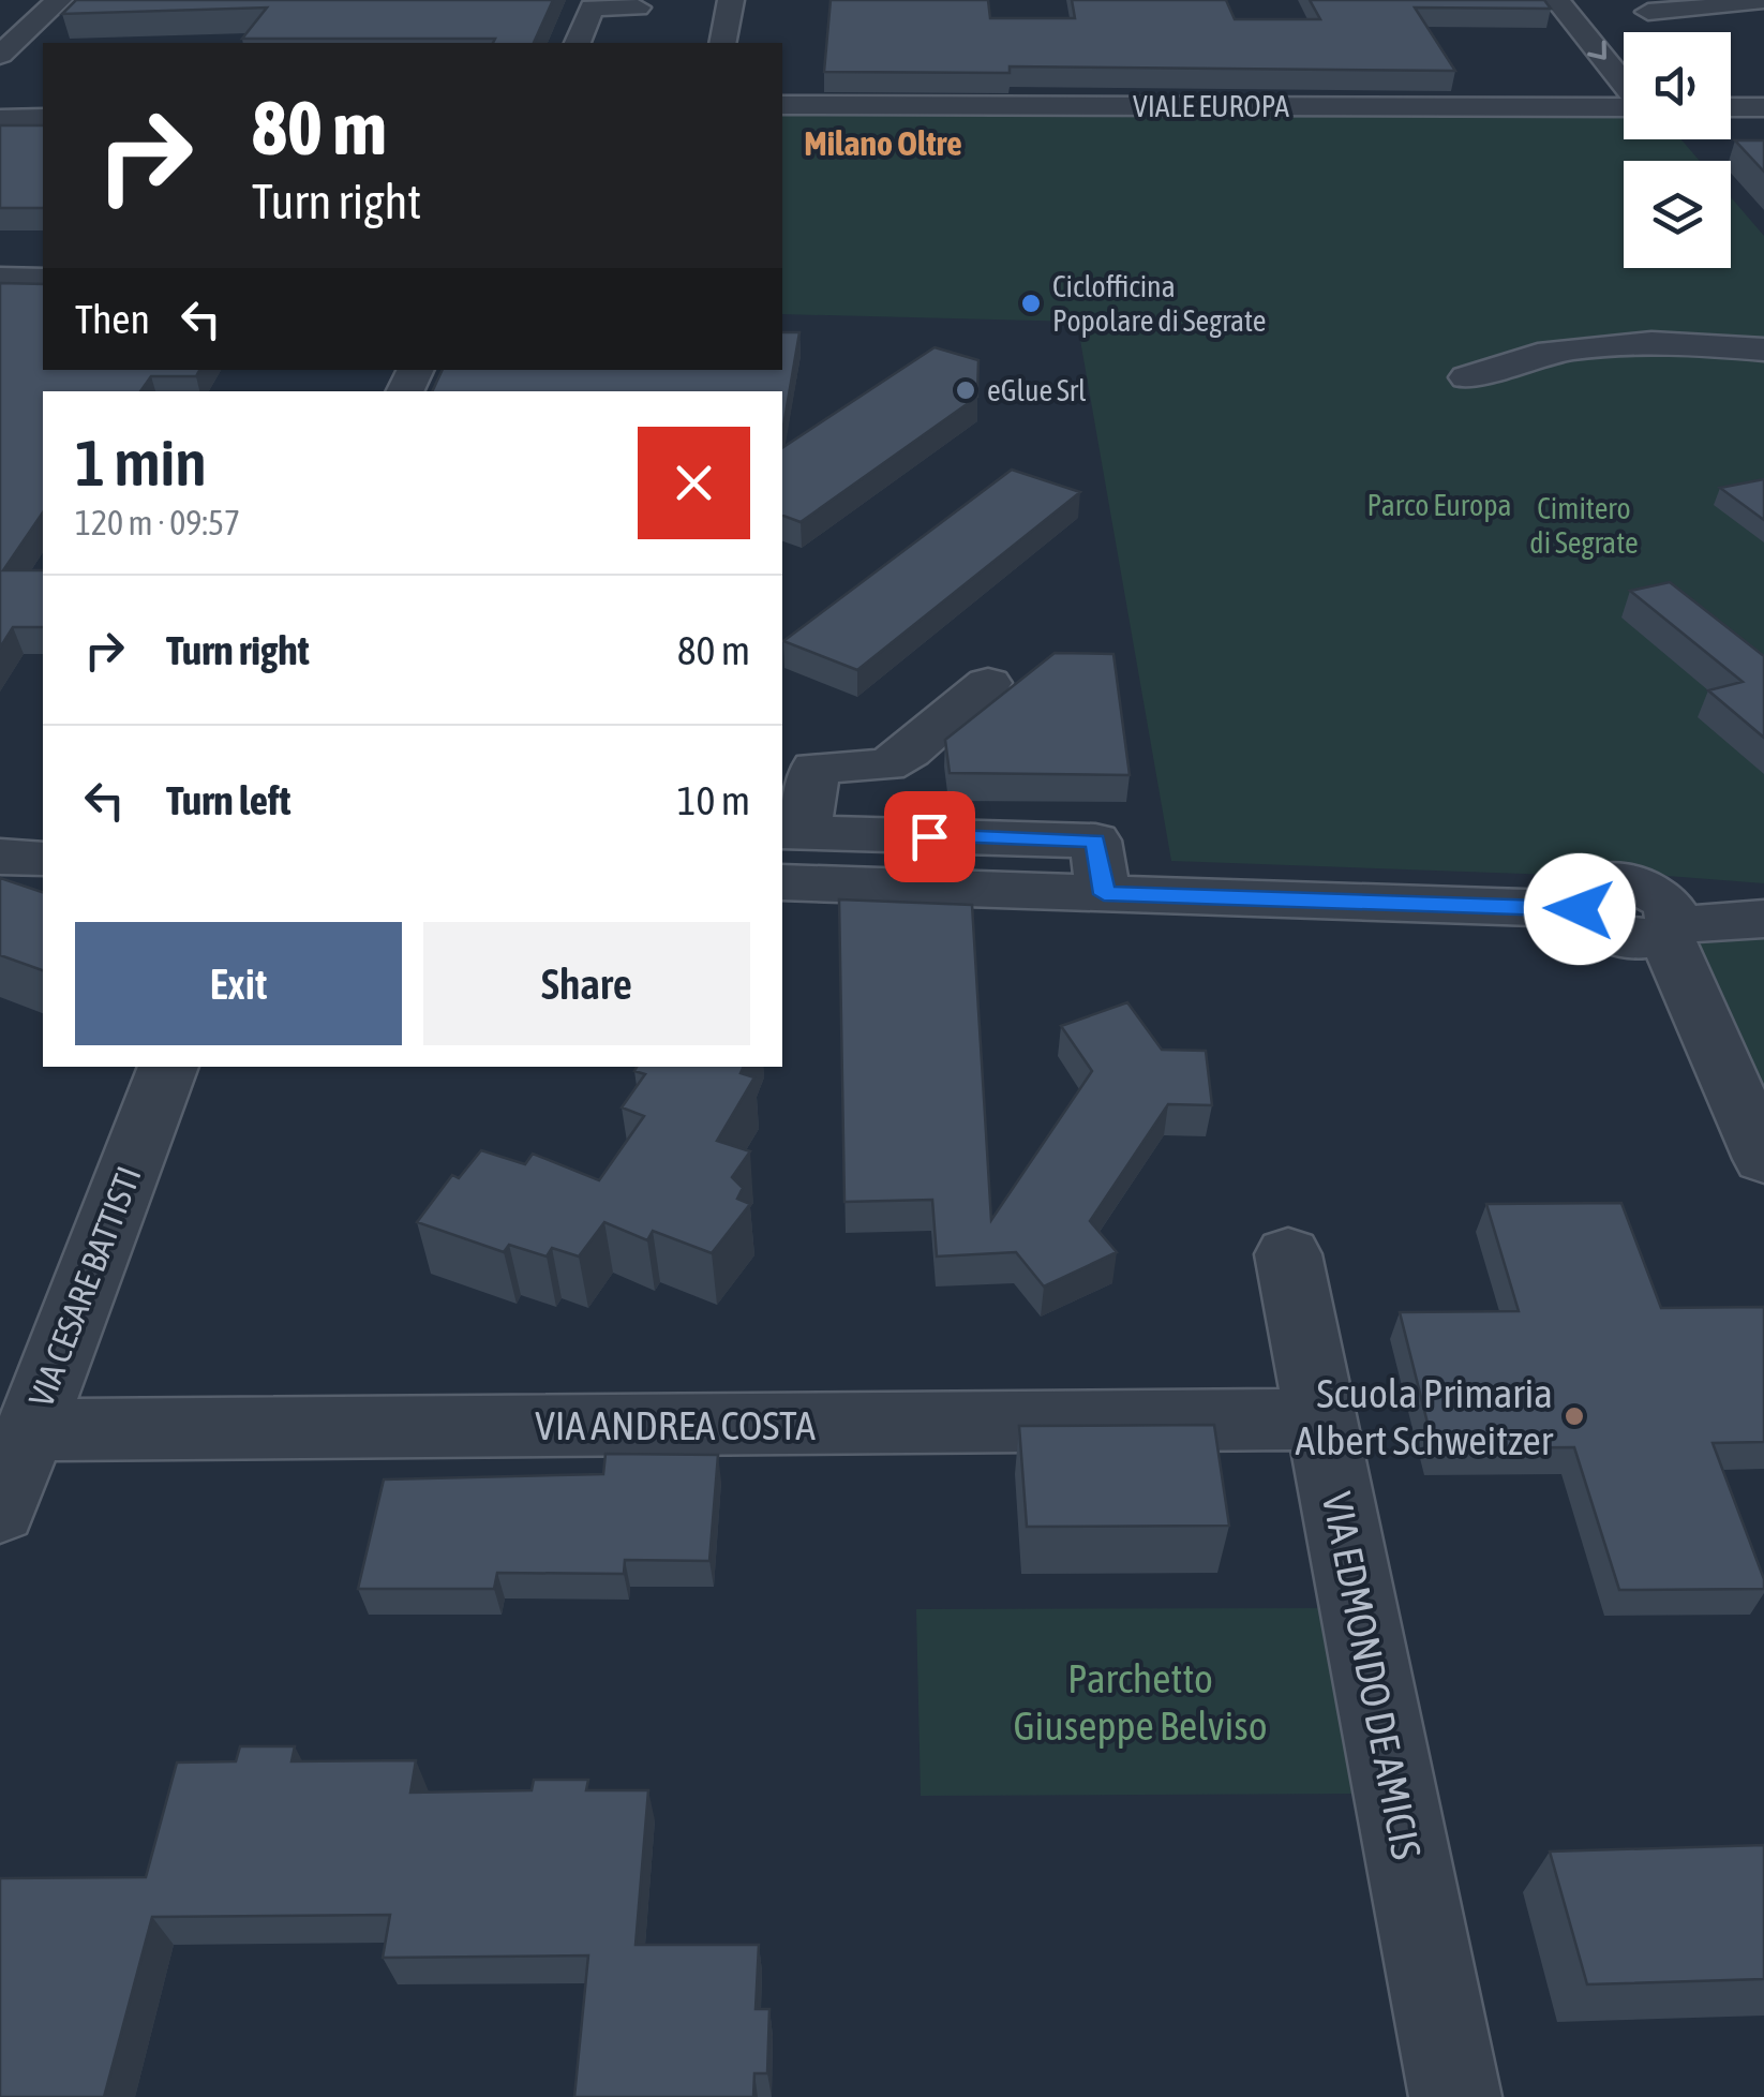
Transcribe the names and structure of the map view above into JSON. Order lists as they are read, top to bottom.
{
  "streets": {
    "street": [
      "VIALE EUROPA",
      "VIA CESARE BATTISTI",
      "VIA ANDREA COSTA",
      "VIA EDMONDO DE AMICIS"
    ]
  },
  "crossings": [
    ["VIA CESARE BATTISTI", "VIA ANDREA COSTA"],
    ["VIA ANDREA COSTA", "VIA EDMONDO DE AMICIS"]
  ],
  "districts": ["Milano Oltre"],
  "parks": ["Parco Europa", "Cimitero di Segrate", "Parchetto Giuseppe Belviso"],
  "places": ["Ciclofficina Popolare di Segrate", "eGlue Srl", "Scuola Primaria Albert Schweitzer"],
  "page": {
    "turn": ["80 m", "Turn right"],
    "then": "Then",
    "heading": ["1 min", "120 m · 09:57"],
    "list": [
      {
        "name": "Turn right",
        "value": "80 m"
      },
      {
        "name": "Turn left",
        "value": "10 m"
      }
    ],
    "buttons": ["Exit", "Share"]
  }
}
